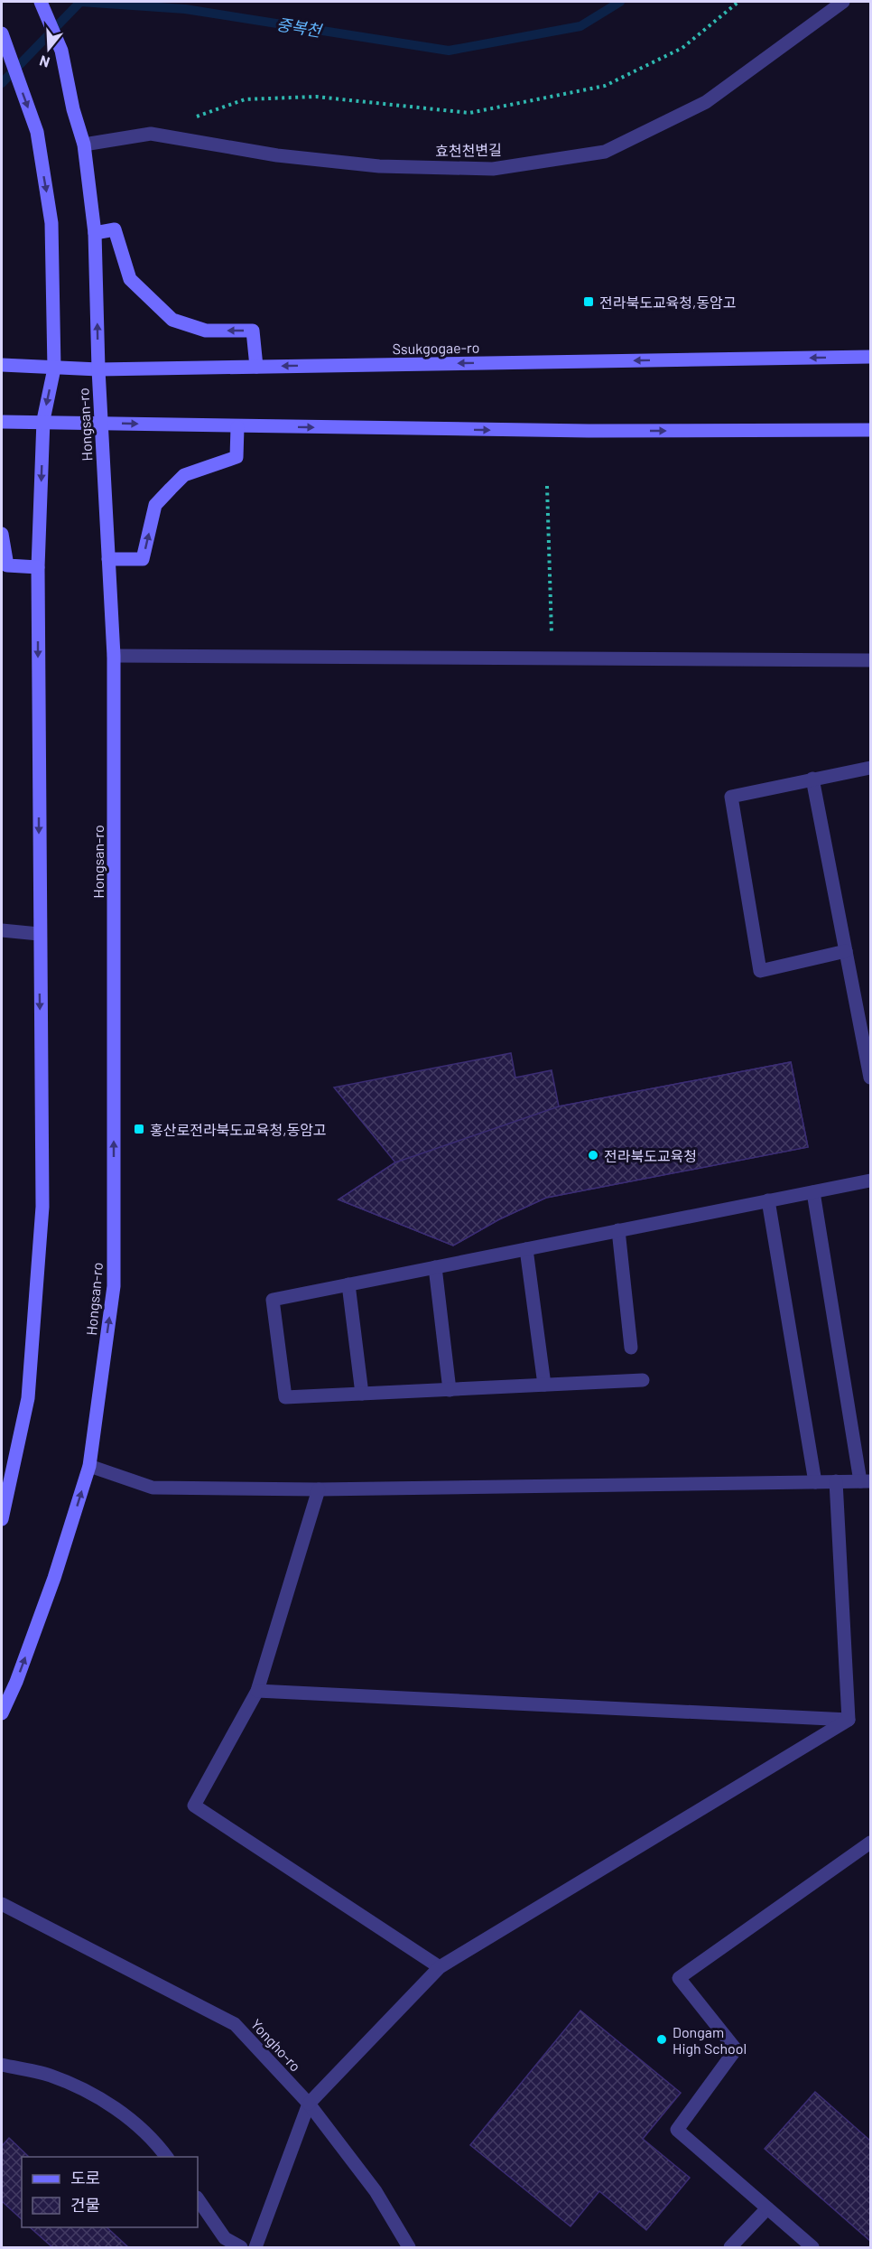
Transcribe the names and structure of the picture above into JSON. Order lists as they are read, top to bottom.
{
  "streets": {
    "street": [
      "효천천변길",
      "Ssukgogae-ro",
      "Hongsan-ro",
      "Yongho-ro"
    ]
  },
  "crossings": [
    ["효천천변길", "Hongsan-ro"],
    ["Ssukgogae-ro", "Hongsan-ro"]
  ],
  "water": ["중복천"],
  "places": {
    "transit": ["전라북도교육청,동암고", "홍산로전라북도교육청,동암고"],
    "other": ["전라북도교육청", "Dongam High School"]
  },
  "legend": ["도로", "건물"],
  "north": "bottom"
}
